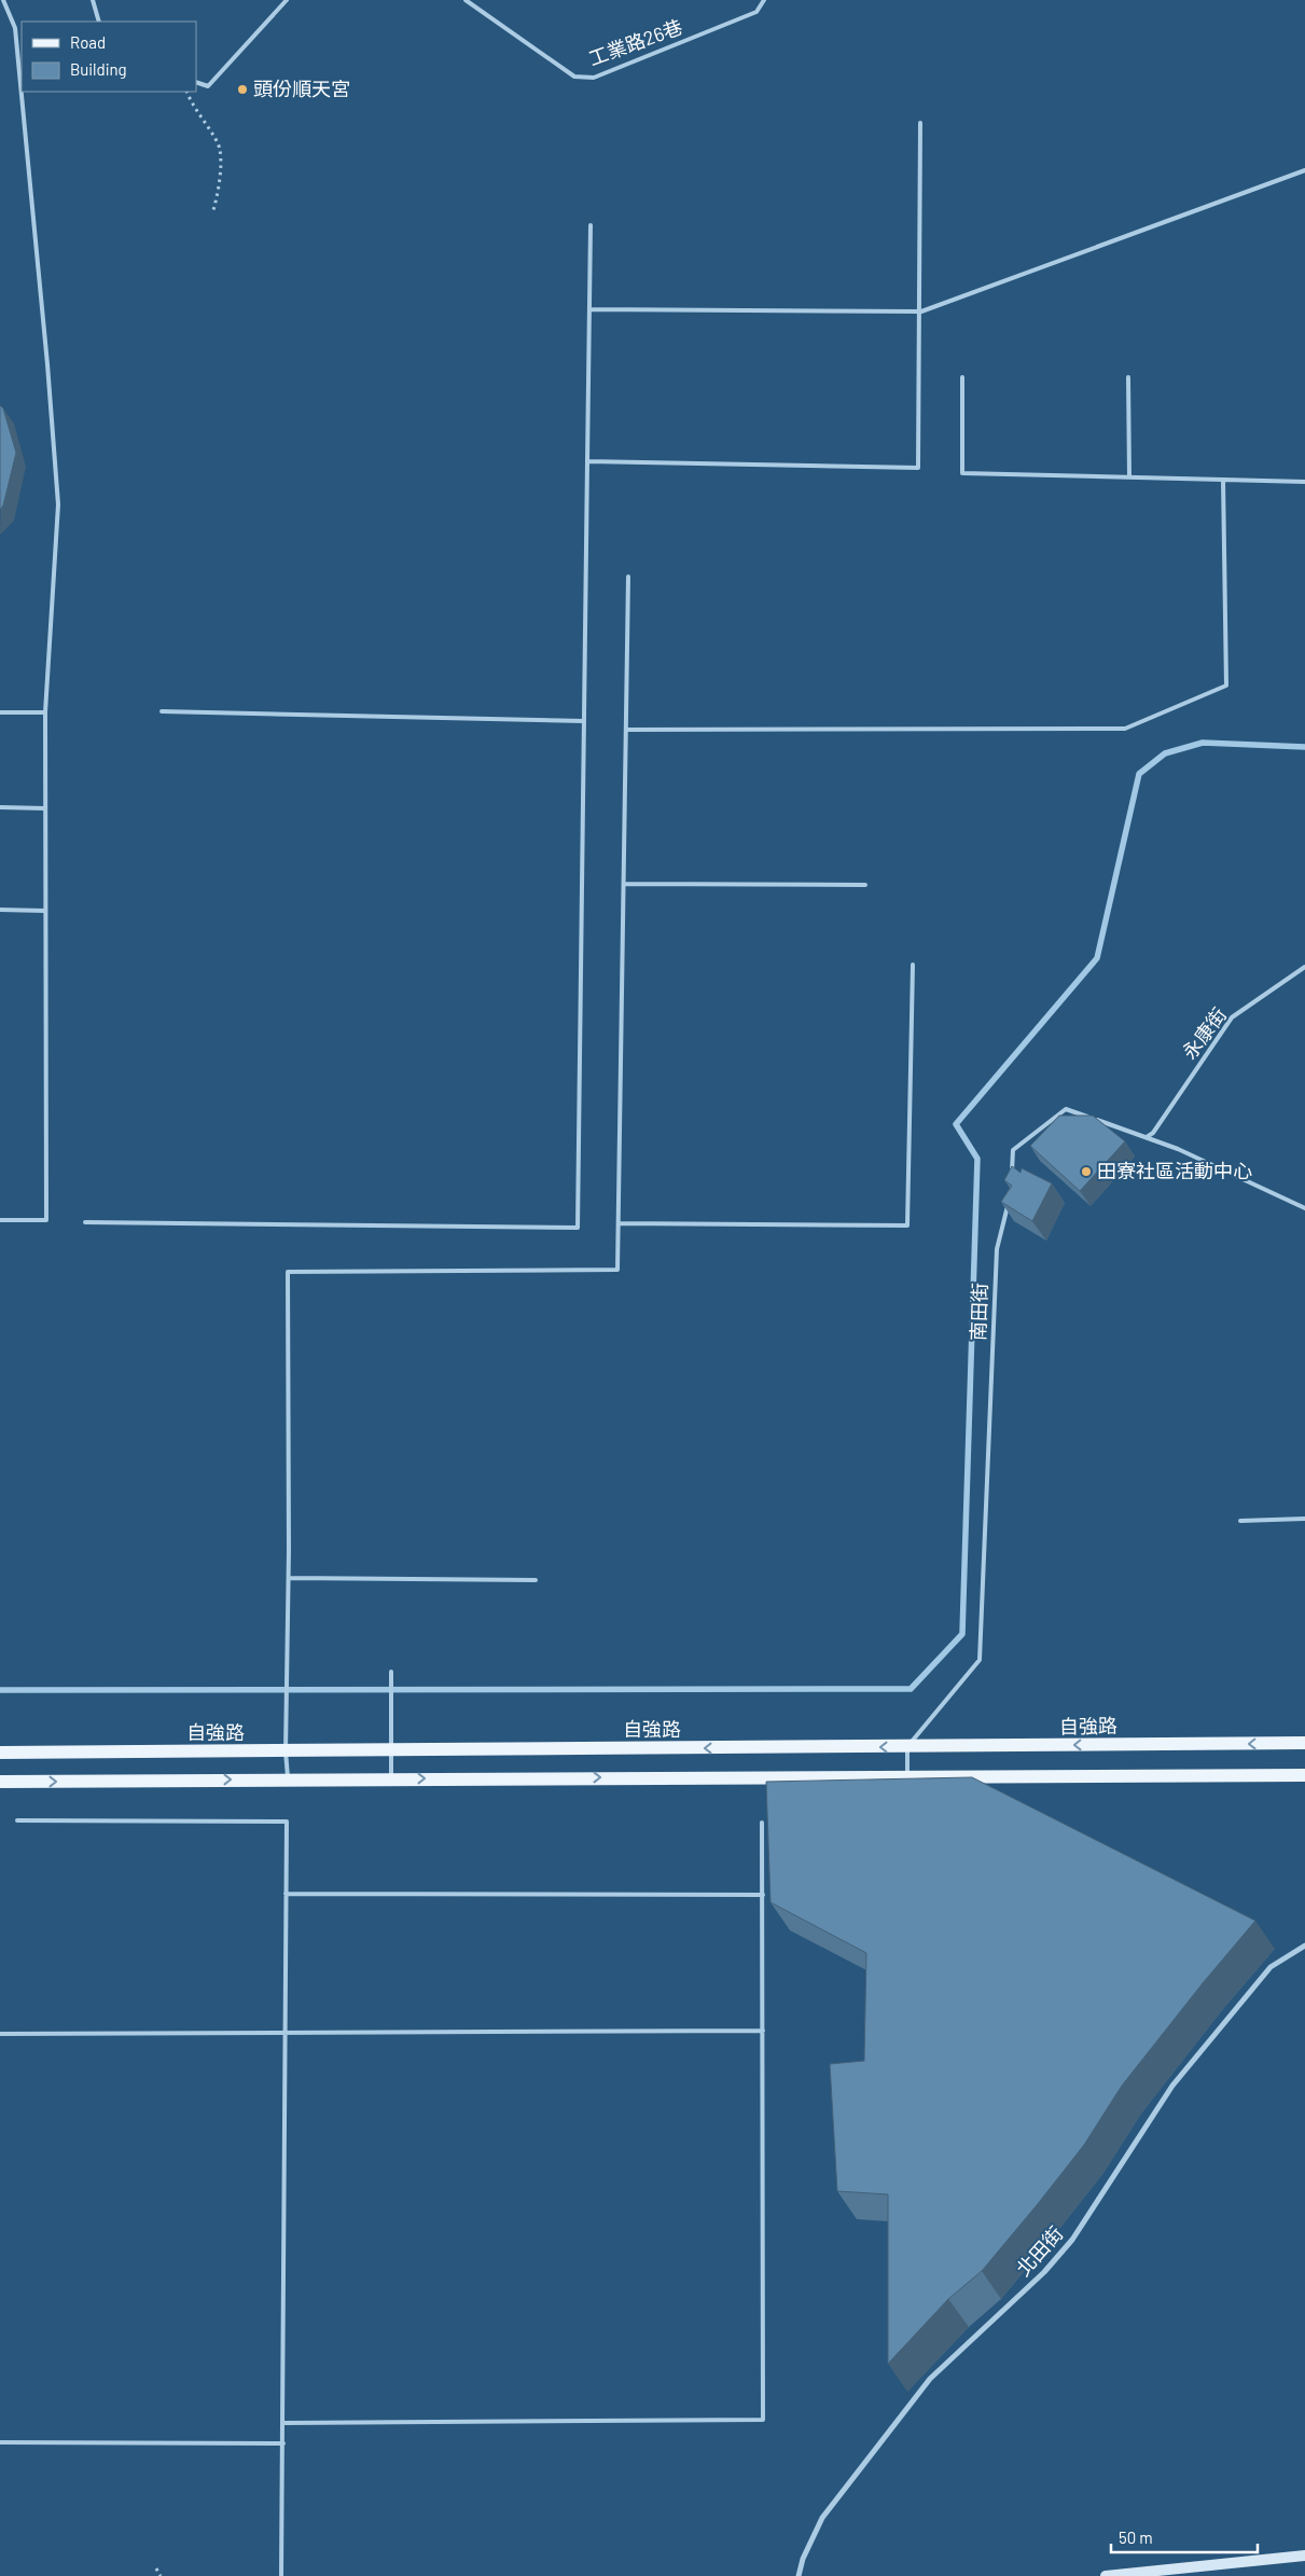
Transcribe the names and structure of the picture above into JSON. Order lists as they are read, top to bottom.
{
  "streets": {
    "main road": ["自強路"],
    "street": ["北田街"],
    "lane": ["工業路26巷", "永康街", "南田街"]
  },
  "crossings": [
    ["南田街", "自強路"]
  ],
  "places": ["頭份順天宮", "田寮社區活動中心"],
  "legend": ["Road", "Building"],
  "scale_bar": "50 m"
}
